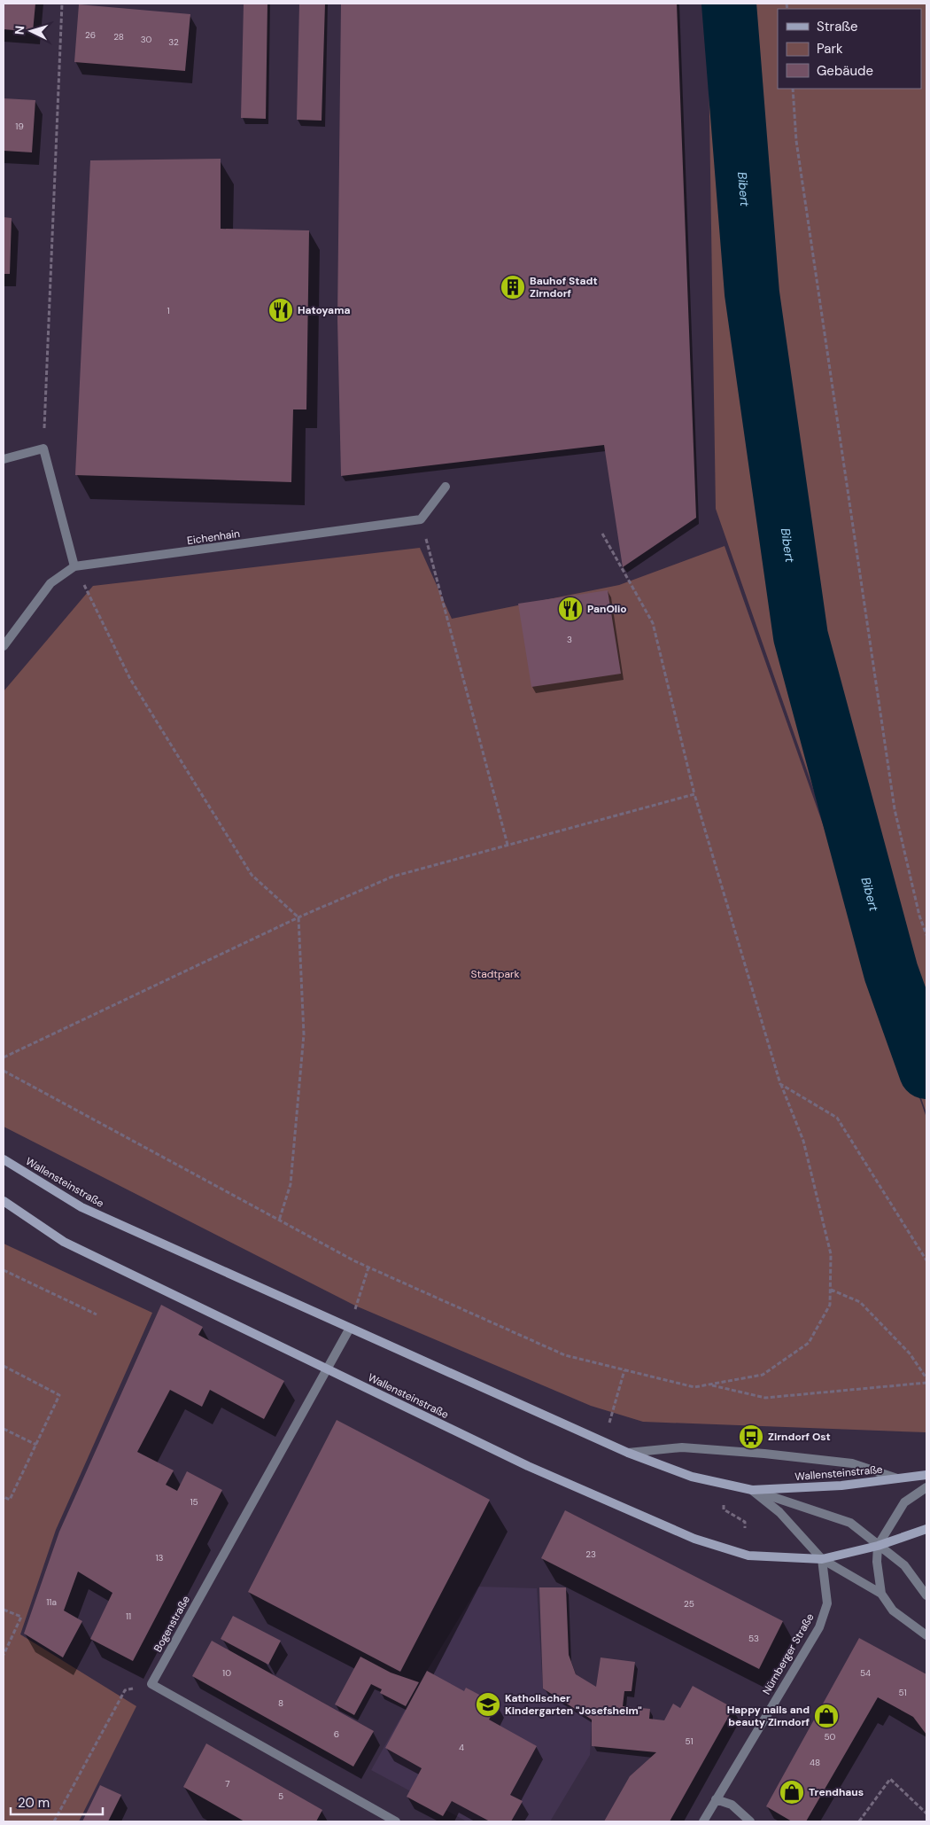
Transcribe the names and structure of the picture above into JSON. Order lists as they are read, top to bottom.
{
  "streets": {
    "main road": ["Wallensteinstraße"],
    "street": ["Eichenhain", "Bogenstraße", "Nürnberger Straße"]
  },
  "crossings": [
    ["Wallensteinstraße", "Bogenstraße"],
    ["Wallensteinstraße", "Nürnberger Straße"]
  ],
  "water": ["Bibert"],
  "parks": ["Stadtpark"],
  "places": {
    "building": ["Bauhof Stadt Zirndorf"],
    "restaurant": ["Hatoyama", "PanOlio"],
    "bus stop": ["Zirndorf Ost"],
    "school or university": ["Katholischer Kindergarten \"Josefsheim\""],
    "shop": ["Happy nails and beauty Zirndorf", "Trendhaus"]
  },
  "house_numbers": [
    "26",
    "28",
    "30",
    "32",
    "19",
    "1",
    "3",
    "15",
    "23",
    "13",
    "11a",
    "25",
    "11",
    "53",
    "10",
    "54",
    "51",
    "8",
    "6",
    "50",
    "51",
    "4",
    "48",
    "7",
    "5"
  ],
  "legend": ["Straße", "Park", "Gebäude"],
  "scale_bar": "20 m",
  "north": "left"
}
